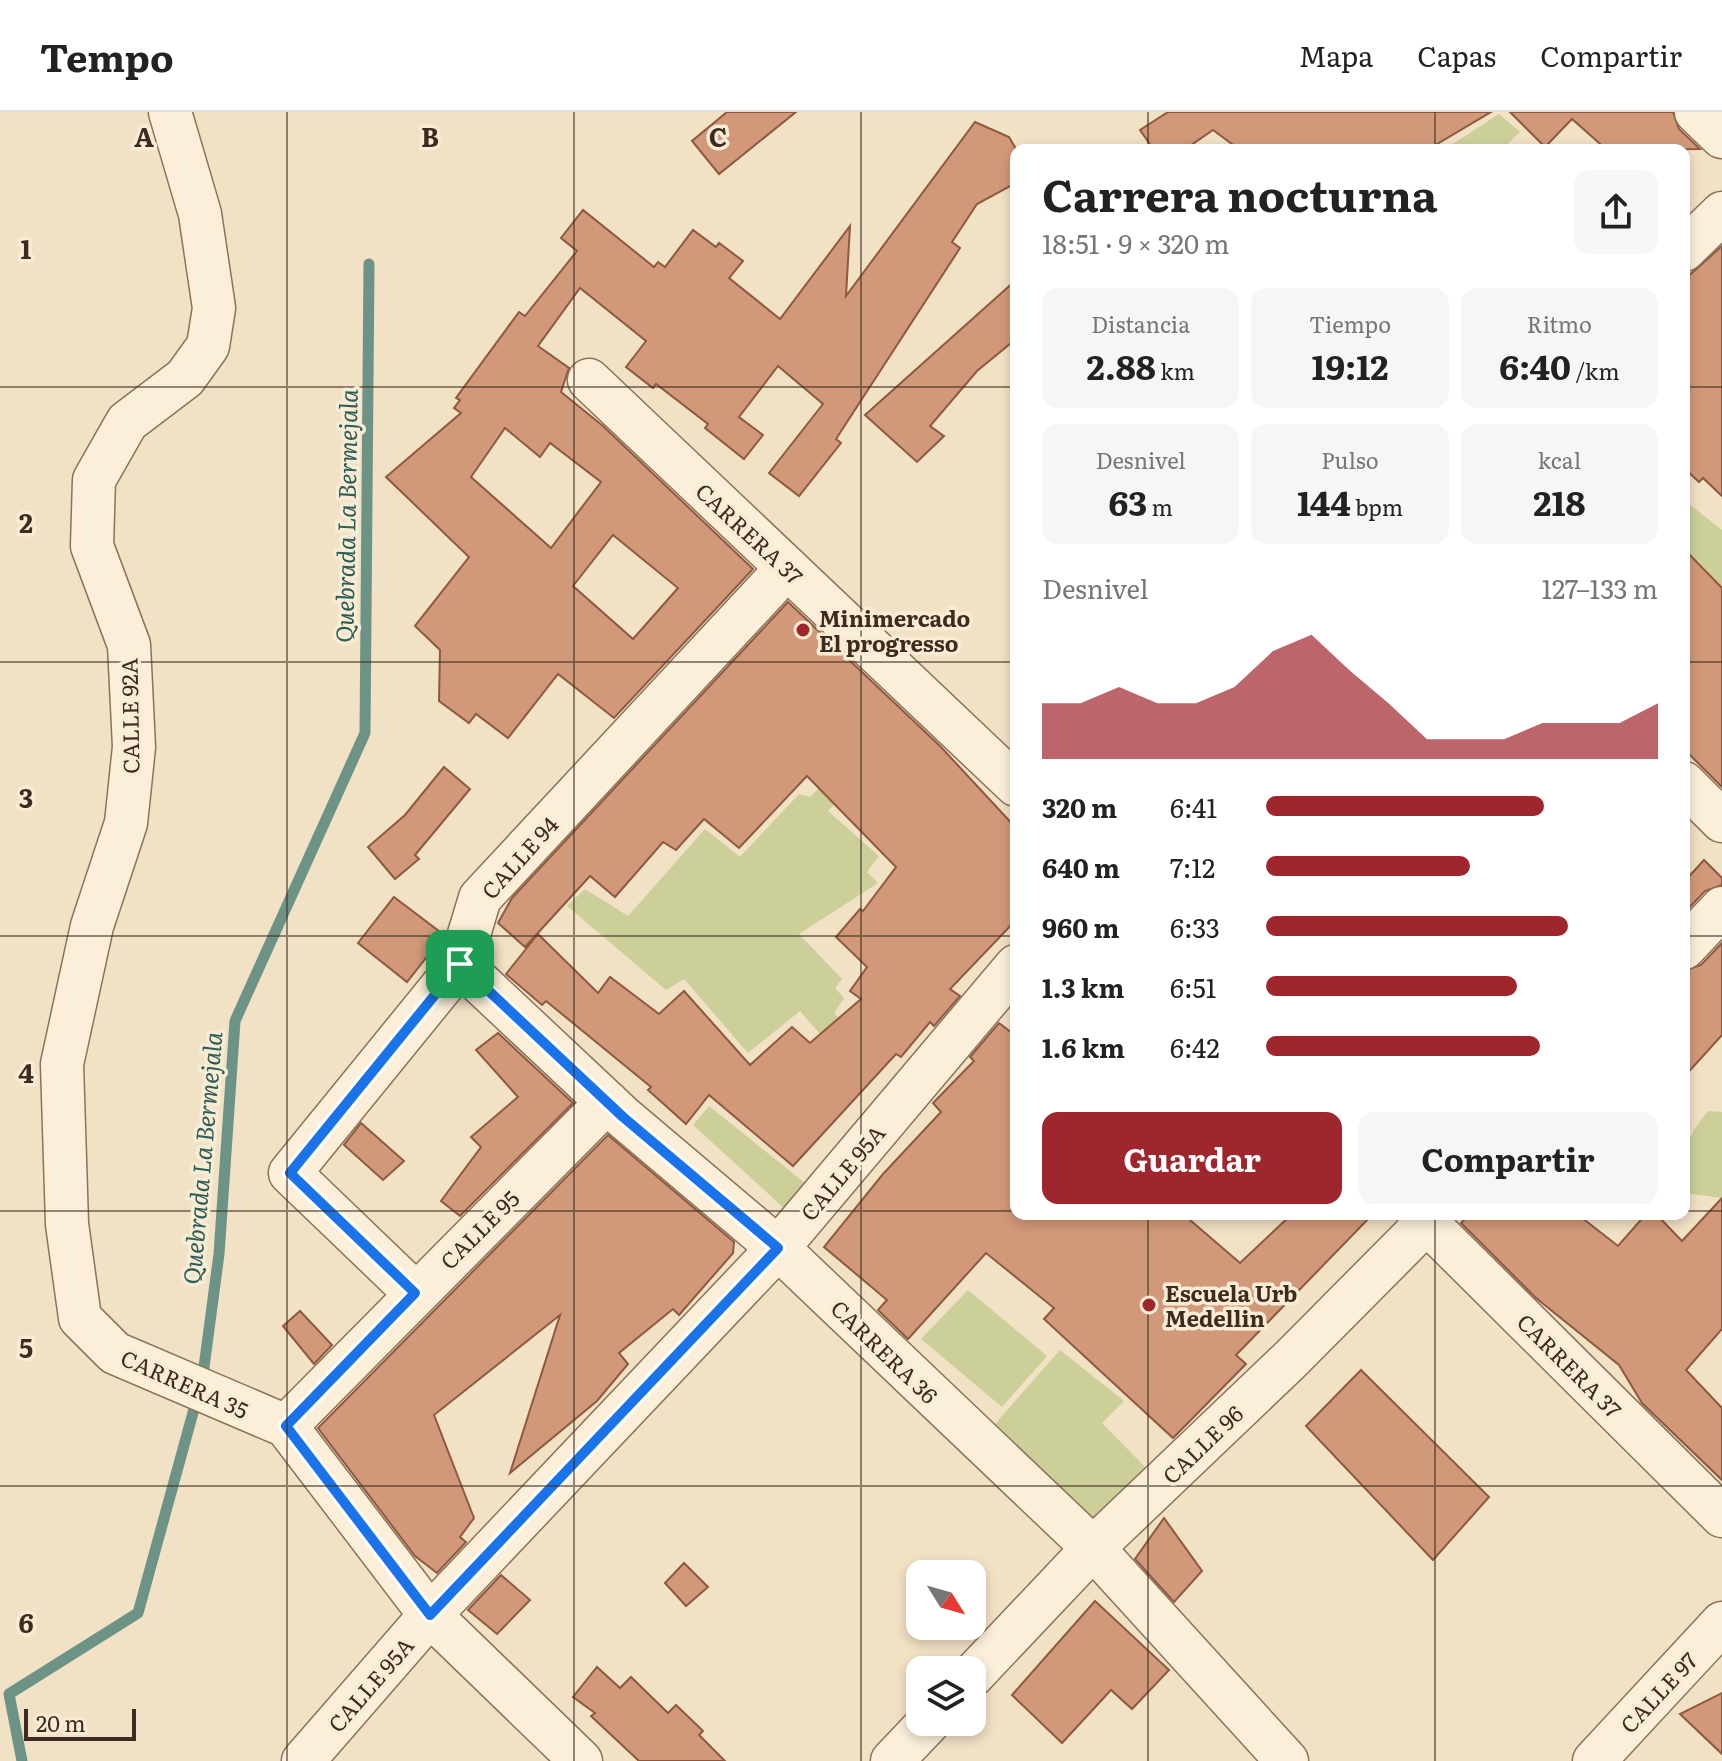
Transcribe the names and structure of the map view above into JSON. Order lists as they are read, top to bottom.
{
  "streets": {
    "street": [
      "CARRERA 37",
      "CALLE 92A",
      "CALLE 94",
      "CALLE 95A",
      "CALLE 95",
      "CARRERA 36",
      "CARRERA 35",
      "CALLE 96",
      "CALLE 97"
    ]
  },
  "crossings": [
    ["CARRERA 37", "CALLE 94"],
    ["CALLE 92A", "CARRERA 35"],
    ["CALLE 94", "CALLE 95"],
    ["CALLE 94", "CARRERA 36"],
    ["CALLE 95A", "CARRERA 36"],
    ["CALLE 95A", "CARRERA 35"],
    ["CALLE 95", "CARRERA 36"],
    ["CALLE 95", "CARRERA 35"],
    ["CARRERA 36", "CALLE 96"]
  ],
  "water": ["Quebrada La Bermejala"],
  "places": ["Minimercado El progresso", "Escuela Urb Medellin"],
  "scale_bar": "20 m",
  "north": "bottom right",
  "page": {
    "header": "Tempo",
    "nav": ["Mapa", "Capas", "Compartir"],
    "heading": ["Carrera nocturna", "18:51 · 9 × 320 m"],
    "stats": [
      ["Distancia", "2.88 km"],
      ["Tiempo", "19:12"],
      ["Ritmo", "6:40 /km"],
      ["Desnivel", "63 m"],
      ["Pulso", "144 bpm"],
      ["kcal", "218"]
    ],
    "chart": ["Desnivel", "127–133 m"],
    "list": [
      {
        "name": "320 m",
        "note": "6:41"
      },
      {
        "name": "640 m",
        "note": "7:12"
      },
      {
        "name": "960 m",
        "note": "6:33"
      },
      {
        "name": "1.3 km",
        "note": "6:51"
      },
      {
        "name": "1.6 km",
        "note": "6:42"
      }
    ],
    "buttons": ["Guardar", "Compartir"],
    "scale": "20 m"
  },
  "grid": {
    "columns": ["A", "B", "C"],
    "rows": [
      "1",
      "2",
      "3",
      "4",
      "5",
      "6"
    ]
  }
}
